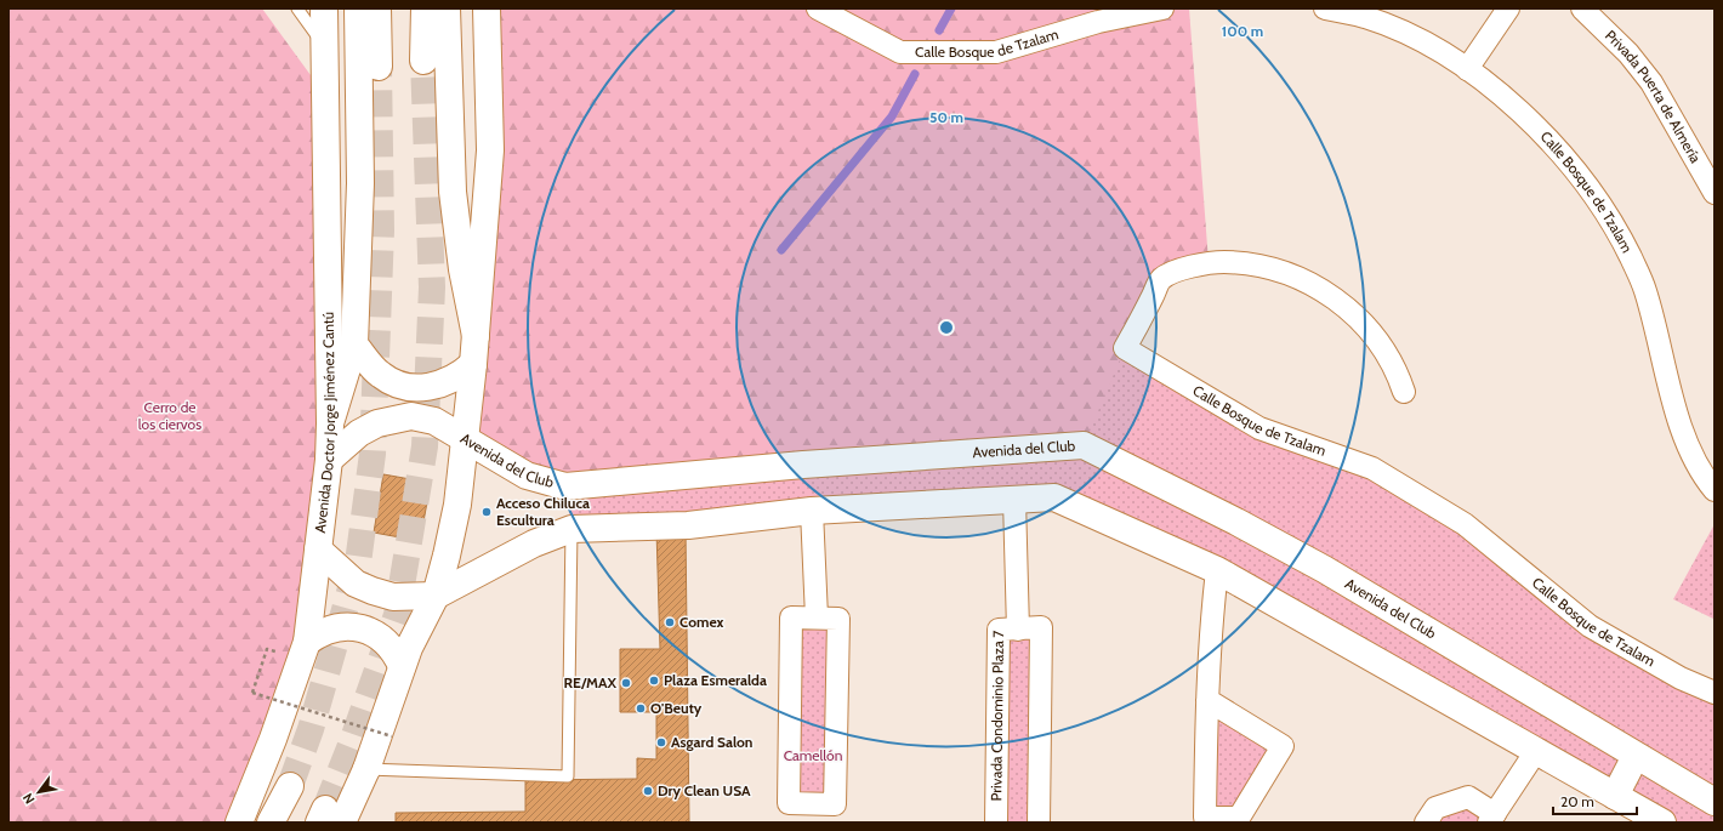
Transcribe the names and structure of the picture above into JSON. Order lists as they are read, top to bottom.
{
  "streets": {
    "street": [
      "Calle Bosque de Tzalam",
      "Privada Puerta de Almería",
      "Avenida Doctor Jorge Jiménez Cantú",
      "Avenida del Club",
      "Privada Condominio Plaza 7"
    ]
  },
  "crossings": [
    ["Avenida Doctor Jorge Jiménez Cantú", "Avenida del Club"]
  ],
  "parks": ["Cerro de los ciervos", "Camellón"],
  "places": [
    "Acceso Chiluca Escultura",
    "Comex",
    "Plaza Esmeralda",
    "RE/MAX",
    "O'Beuty",
    "Asgard Salon",
    "Dry Clean USA"
  ],
  "scale_bar": "20 m",
  "north": "bottom left",
  "rings": ["100 m", "50 m"]
}
